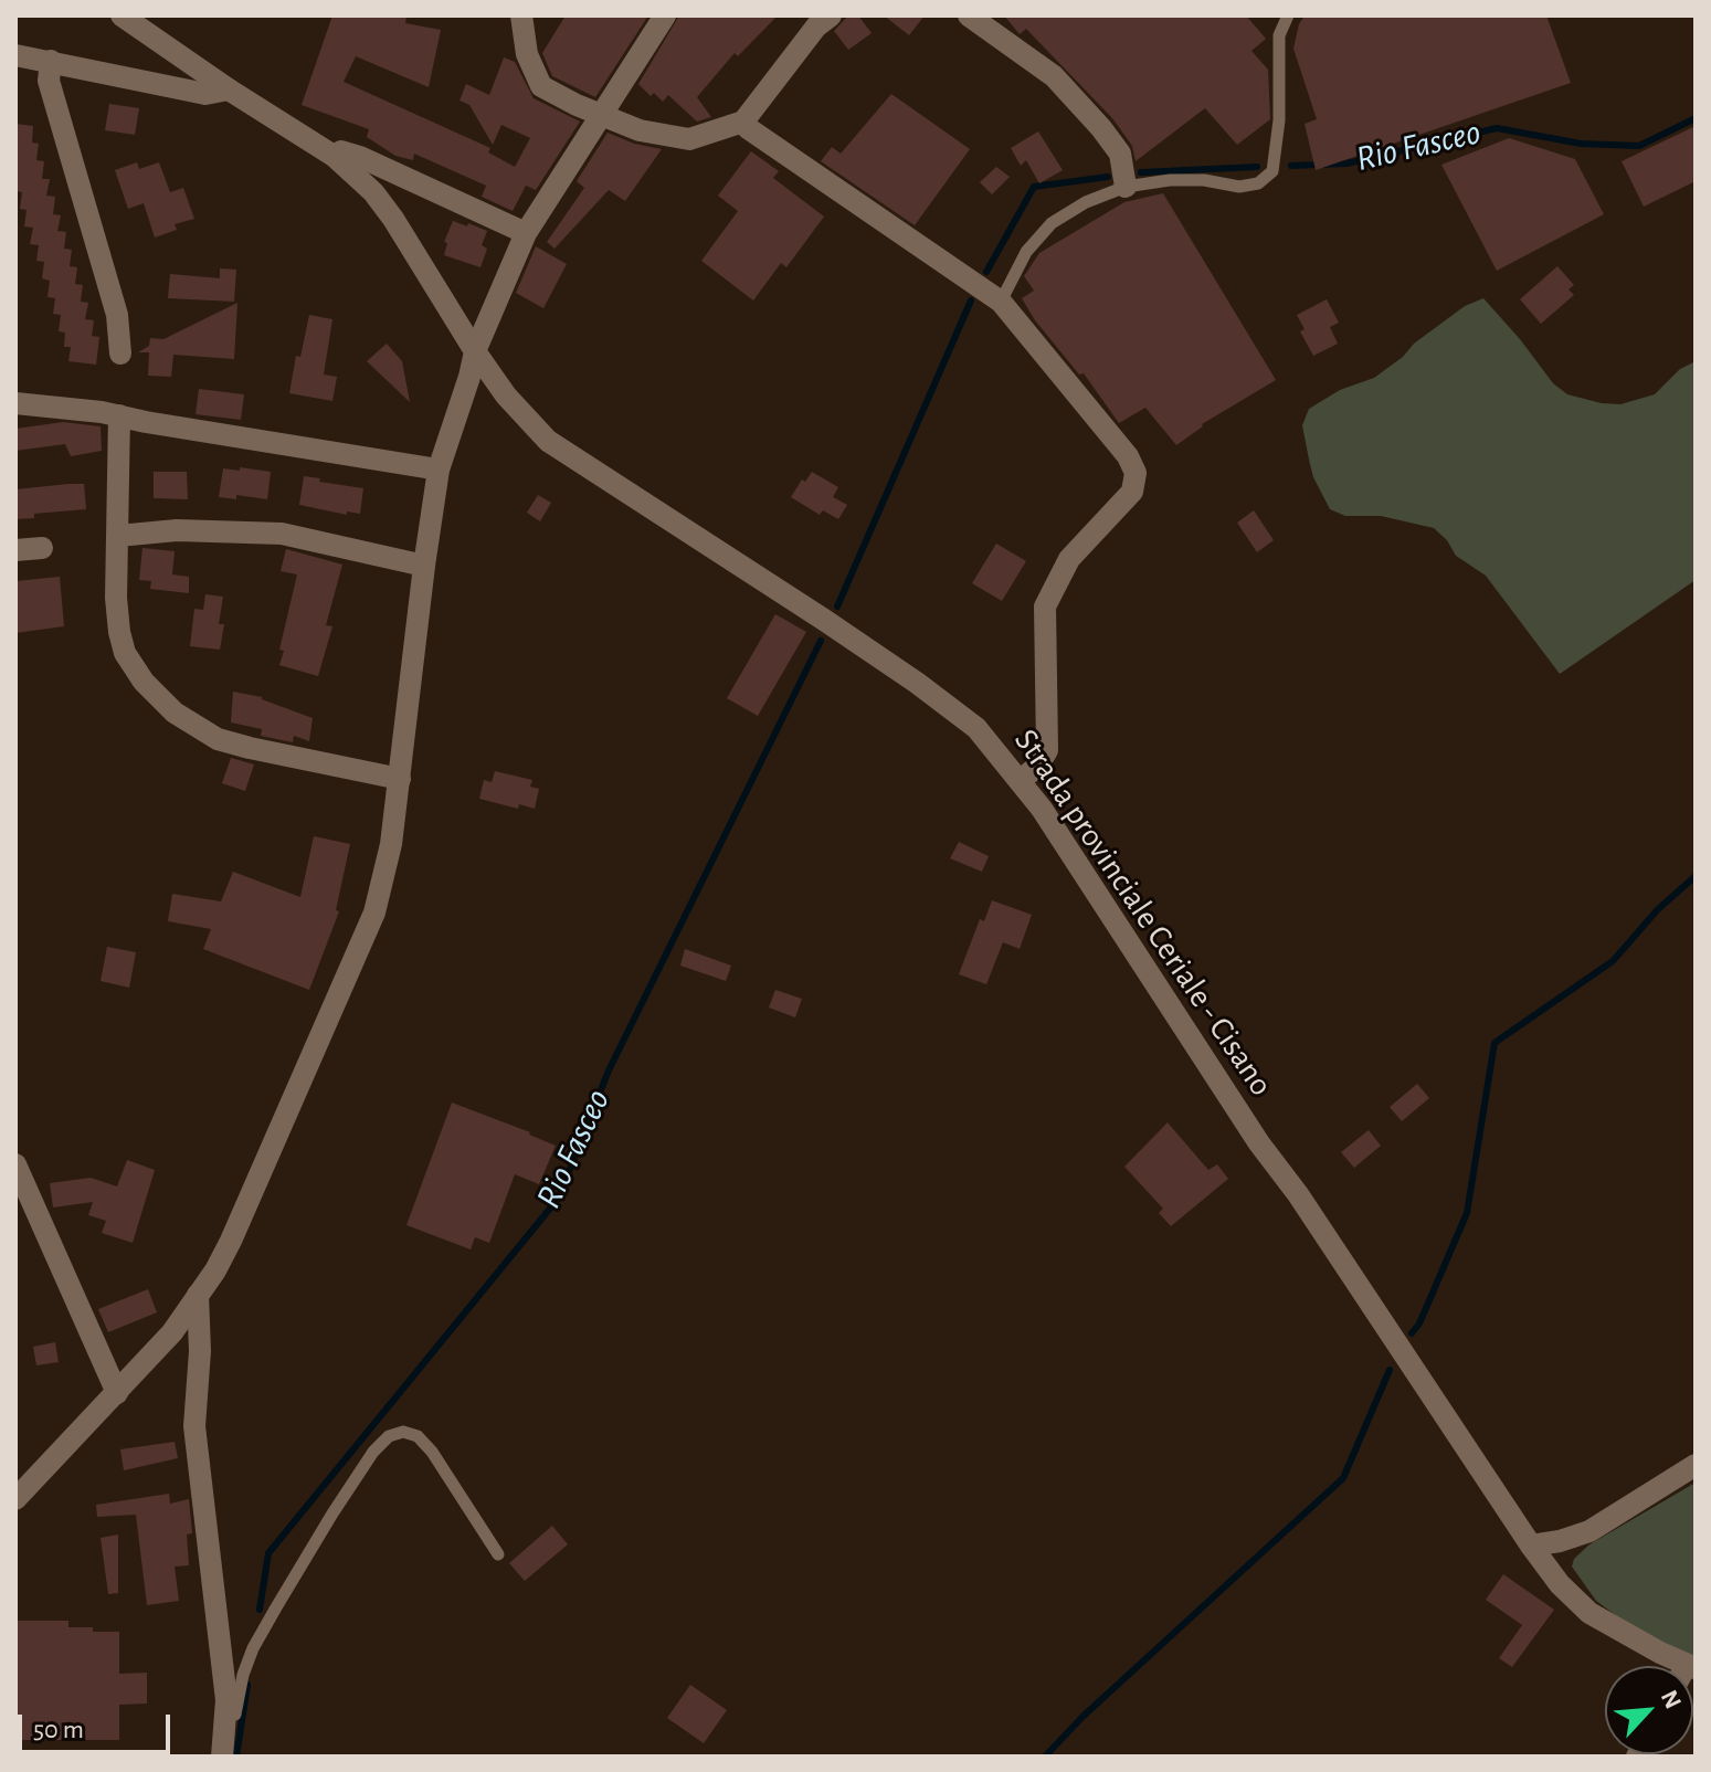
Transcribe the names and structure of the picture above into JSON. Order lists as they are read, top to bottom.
{
  "streets": {
    "street": ["Strada provinciale Ceriale - Cisano"]
  },
  "water": ["Rio Fasceo"],
  "scale_bar": "50 m",
  "north": "top right"
}
